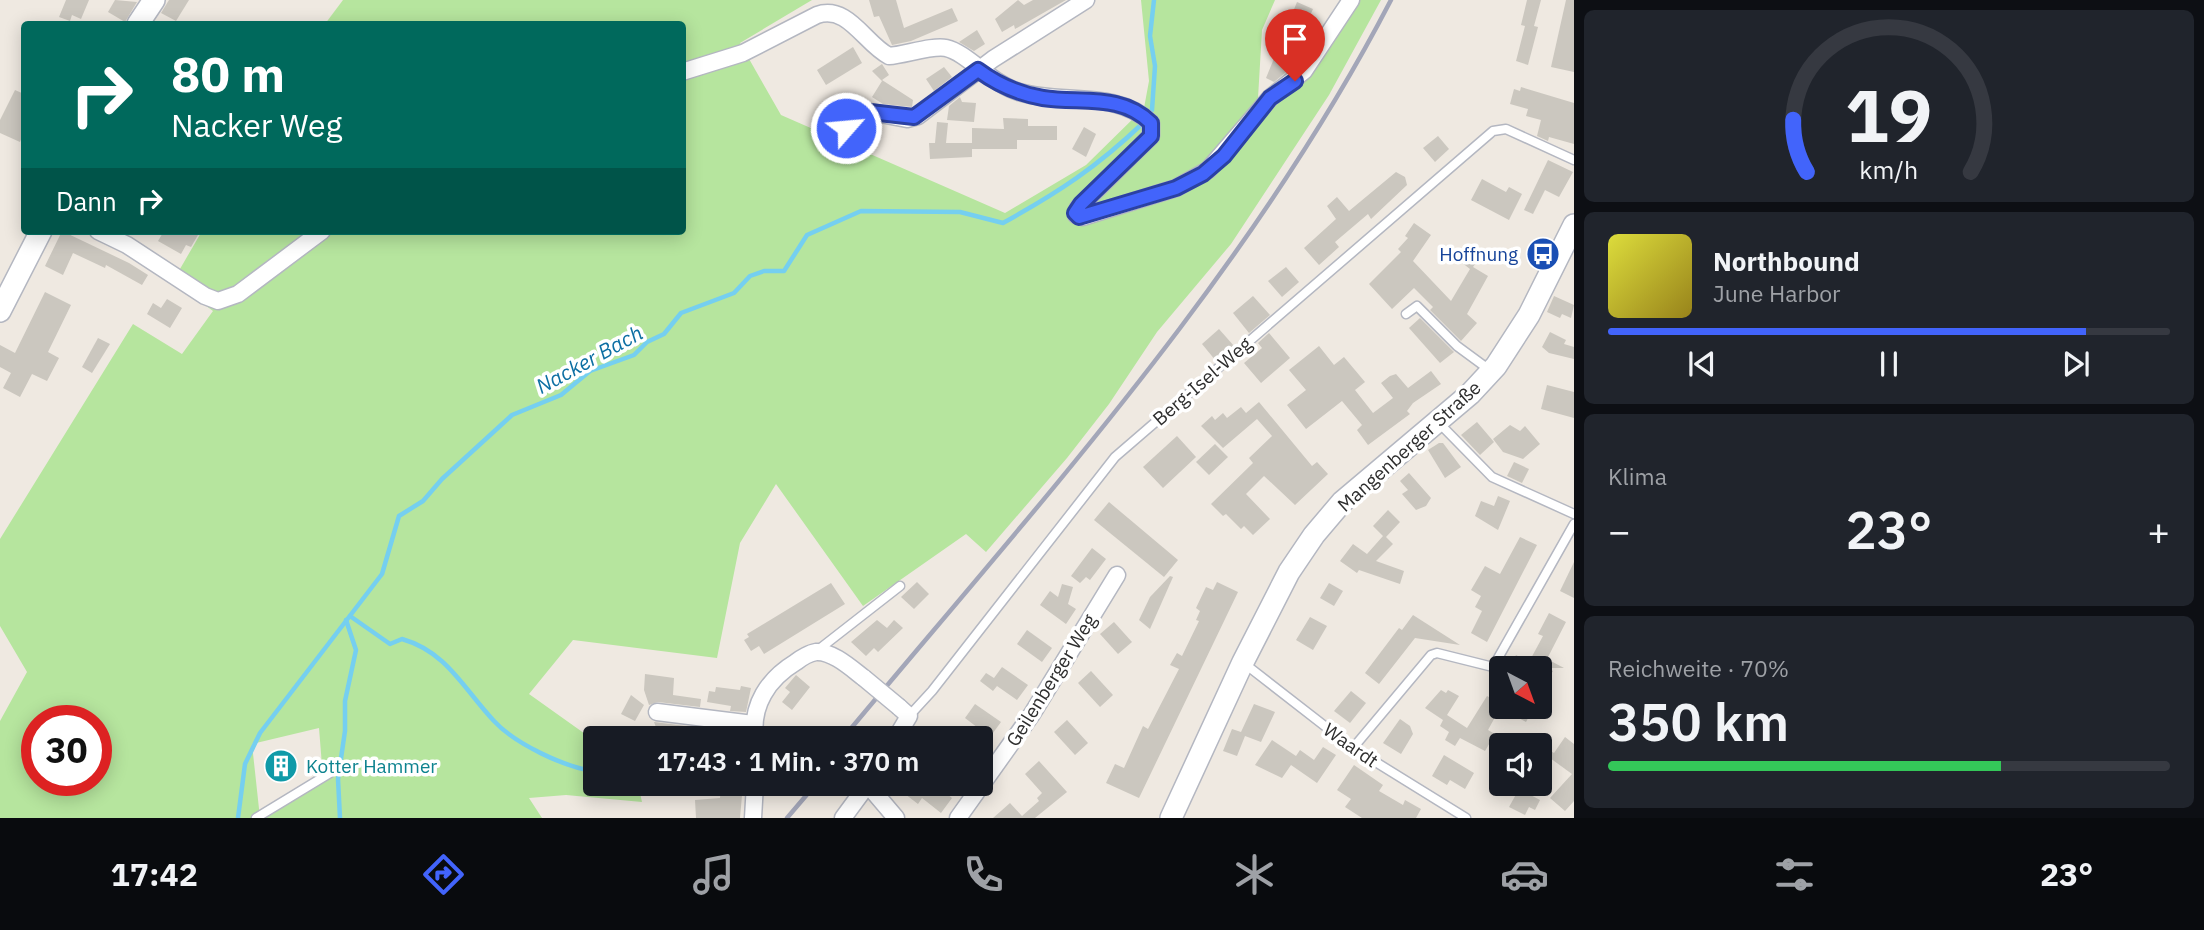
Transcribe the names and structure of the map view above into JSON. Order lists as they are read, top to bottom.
{
  "streets": {
    "main road": ["Mangenberger Straße"],
    "street": ["Berg-Isel-Weg", "Geilenberger Weg"],
    "lane": ["Waardt"]
  },
  "crossings": [
    ["Mangenberger Straße", "Waardt"]
  ],
  "water": ["Nacker Bach"],
  "places": {
    "bus stop": ["Hoffnung"],
    "building": ["Kotter Hammer"]
  },
  "north": "bottom right",
  "page": {
    "turn": ["80 m", "Nacker Weg"],
    "then": "Dann",
    "song": ["Northbound", "June Harbor"],
    "tile": [
      "Klima",
      ["Reichweite · 70%", "350 km"]
    ],
    "heat": ["−", "23°", "+"],
    "limit": "30",
    "trip": "17:43 · 1 Min. · 370 m",
    "tabs": ["17:42", "23°"],
    "gauge": ["19", "km/h"]
  }
}
